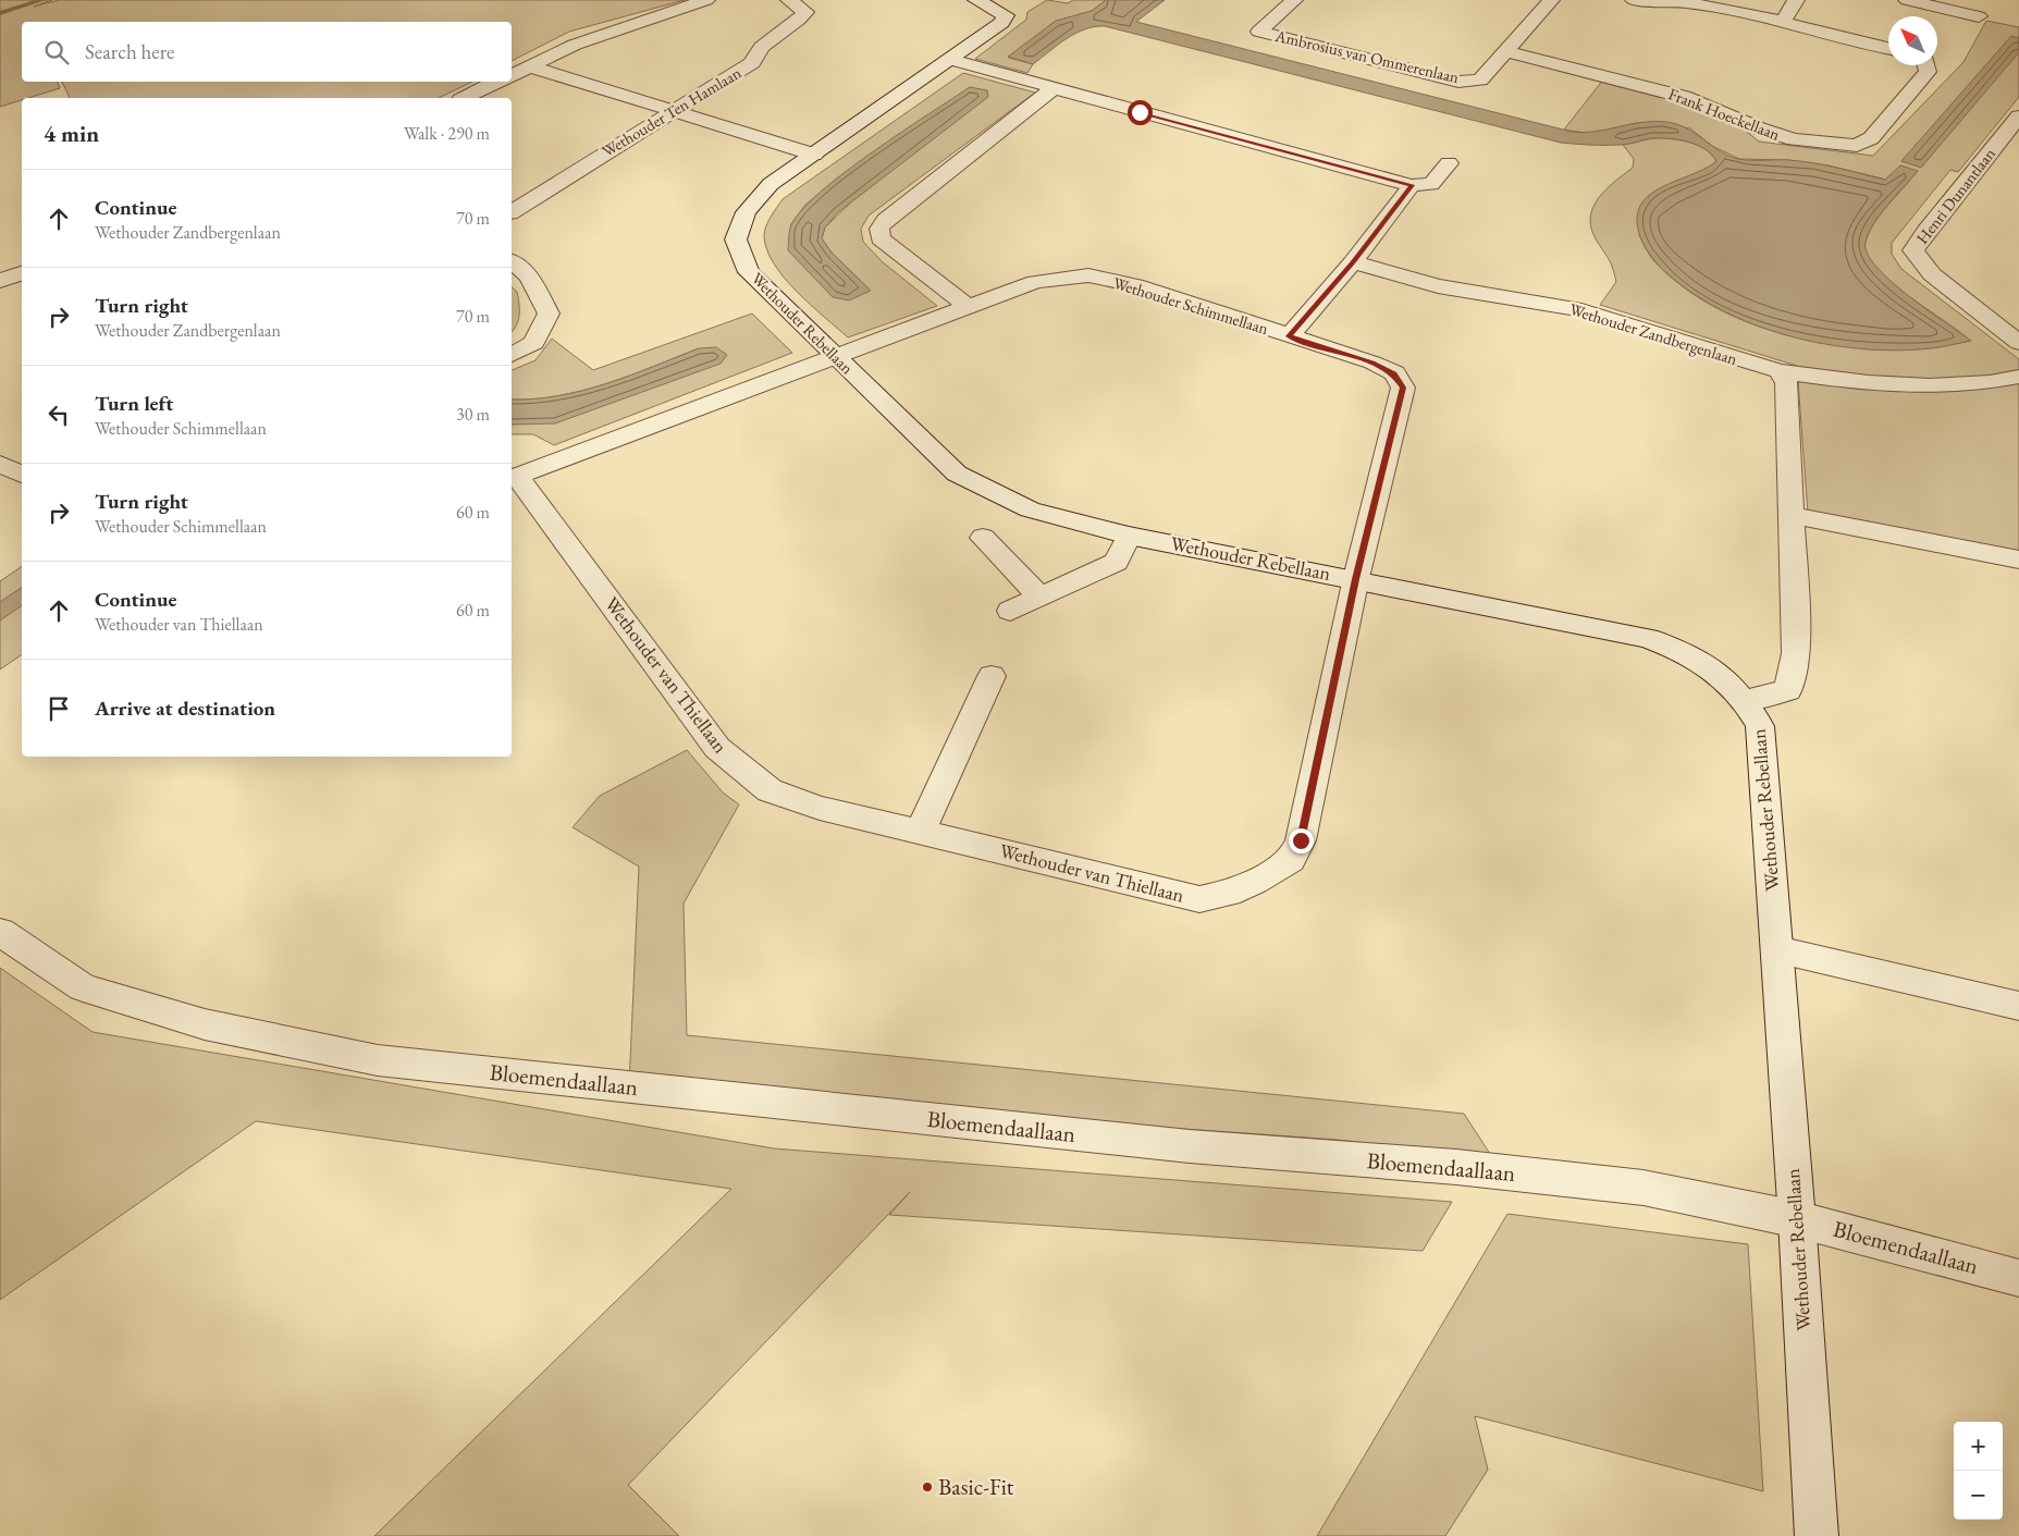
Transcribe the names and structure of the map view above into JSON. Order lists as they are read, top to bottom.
{
  "streets": {
    "street": [
      "Ambrosius van Ommerenlaan",
      "Wethouder Ten Hamlaan",
      "Frank Hoeckellaan",
      "Henri Dunantlaan",
      "Wethouder Schimmellaan",
      "Wethouder Rebellaan",
      "Wethouder Zandbergenlaan",
      "Wethouder van Thiellaan",
      "Bloemendaallaan"
    ]
  },
  "crossings": [
    ["Ambrosius van Ommerenlaan", "Frank Hoeckellaan"],
    ["Wethouder Schimmellaan", "Wethouder Rebellaan"],
    ["Wethouder Schimmellaan", "Wethouder van Thiellaan"],
    ["Wethouder Rebellaan", "Wethouder van Thiellaan"],
    ["Wethouder Rebellaan", "Bloemendaallaan"]
  ],
  "places": ["Basic-Fit"],
  "north": "top left",
  "page": {
    "search": "Search here",
    "heading": ["4 min", "Walk · 290 m"],
    "list": [
      ["Continue", "Wethouder Zandbergenlaan", "70 m"],
      ["Turn right", "Wethouder Zandbergenlaan", "70 m"],
      ["Turn left", "Wethouder Schimmellaan", "30 m"],
      ["Turn right", "Wethouder Schimmellaan", "60 m"],
      ["Continue", "Wethouder van Thiellaan", "60 m"],
      "Arrive at destination"
    ],
    "map_buttons": ["+", "−"]
  }
}
